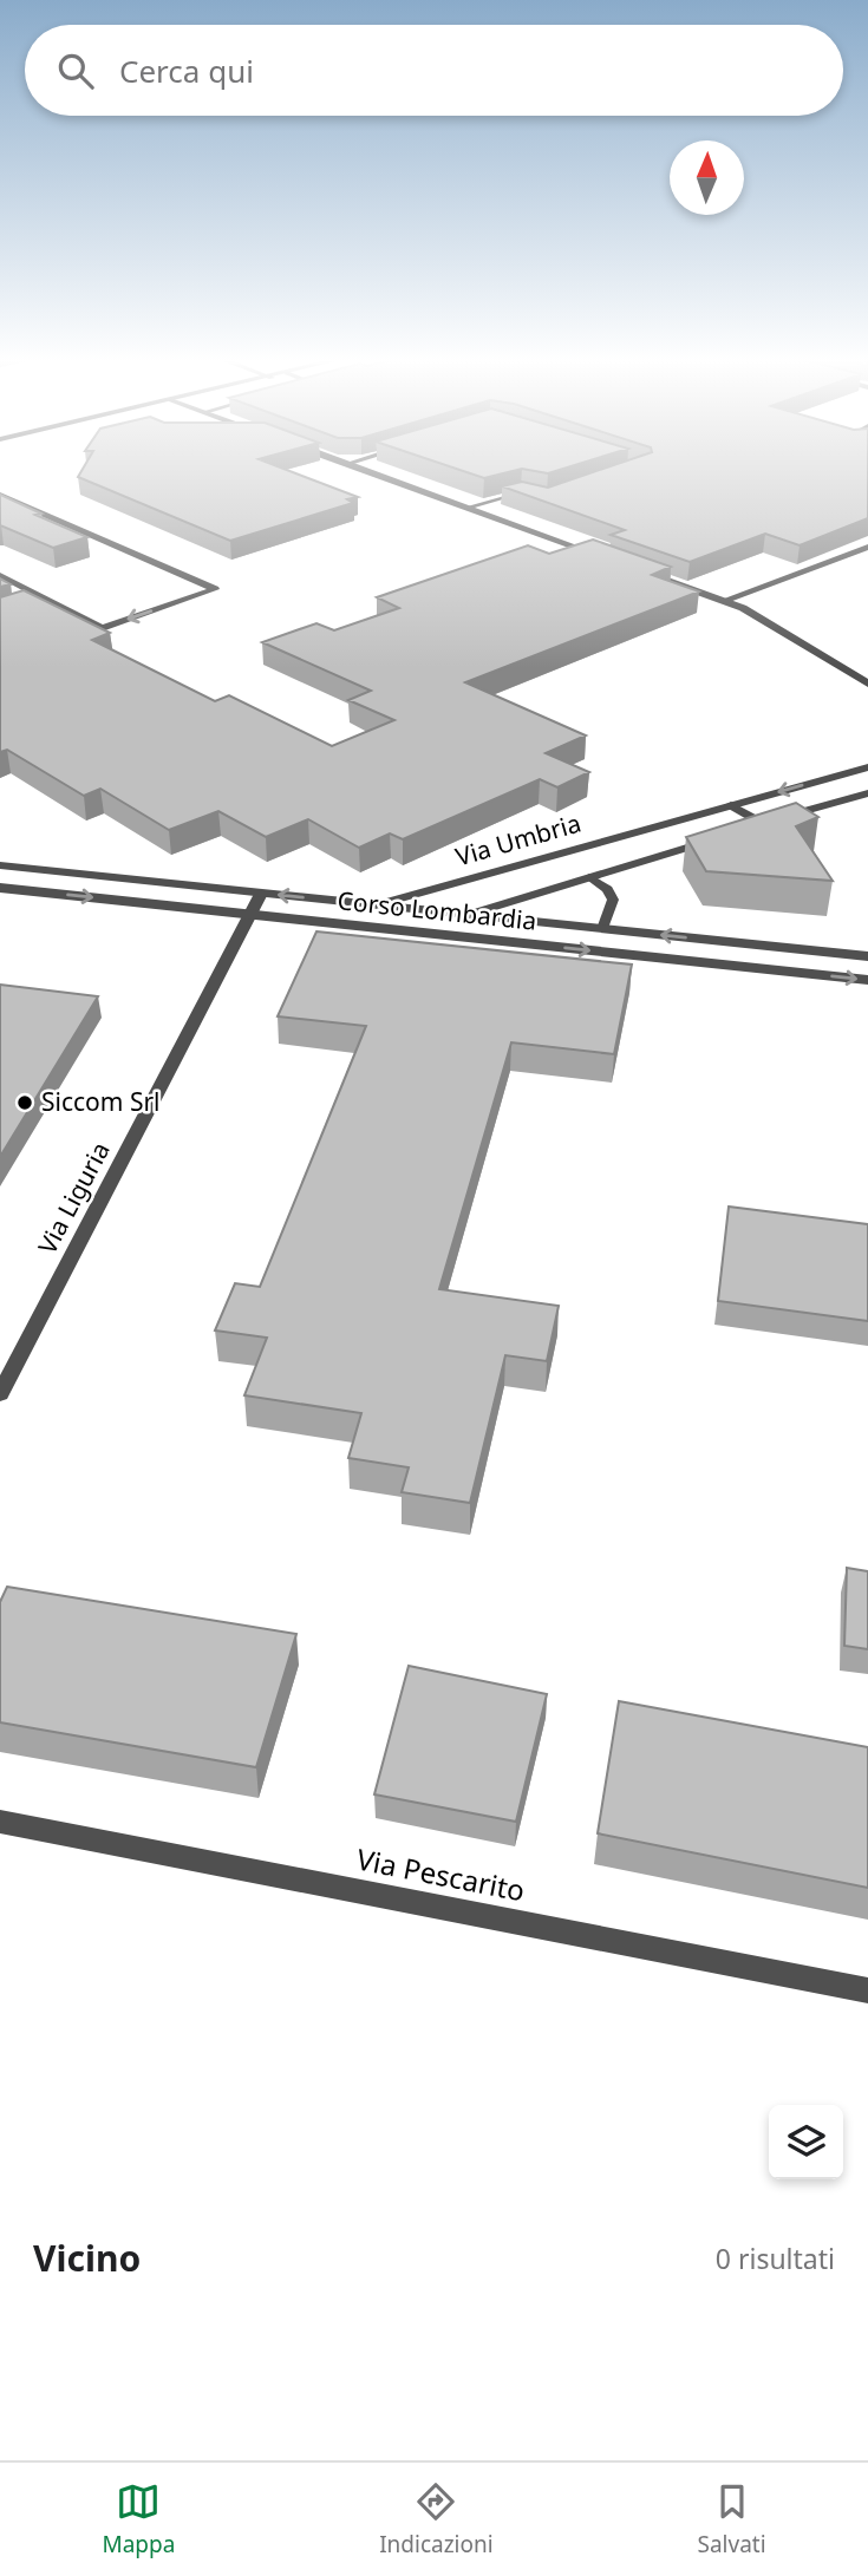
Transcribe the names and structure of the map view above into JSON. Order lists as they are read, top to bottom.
{
  "streets": {
    "street": [
      "Via Umbria",
      "Corso Lombardia",
      "Via Liguria",
      "Via Pescarito"
    ]
  },
  "crossings": [
    ["Via Umbria", "Corso Lombardia"],
    ["Corso Lombardia", "Via Liguria"]
  ],
  "places": ["Siccom Srl"],
  "north": "top",
  "page": {
    "search": "Cerca qui",
    "heading": ["Vicino", "0 risultati"],
    "nav": ["Mappa", "Indicazioni", "Salvati"]
  }
}
